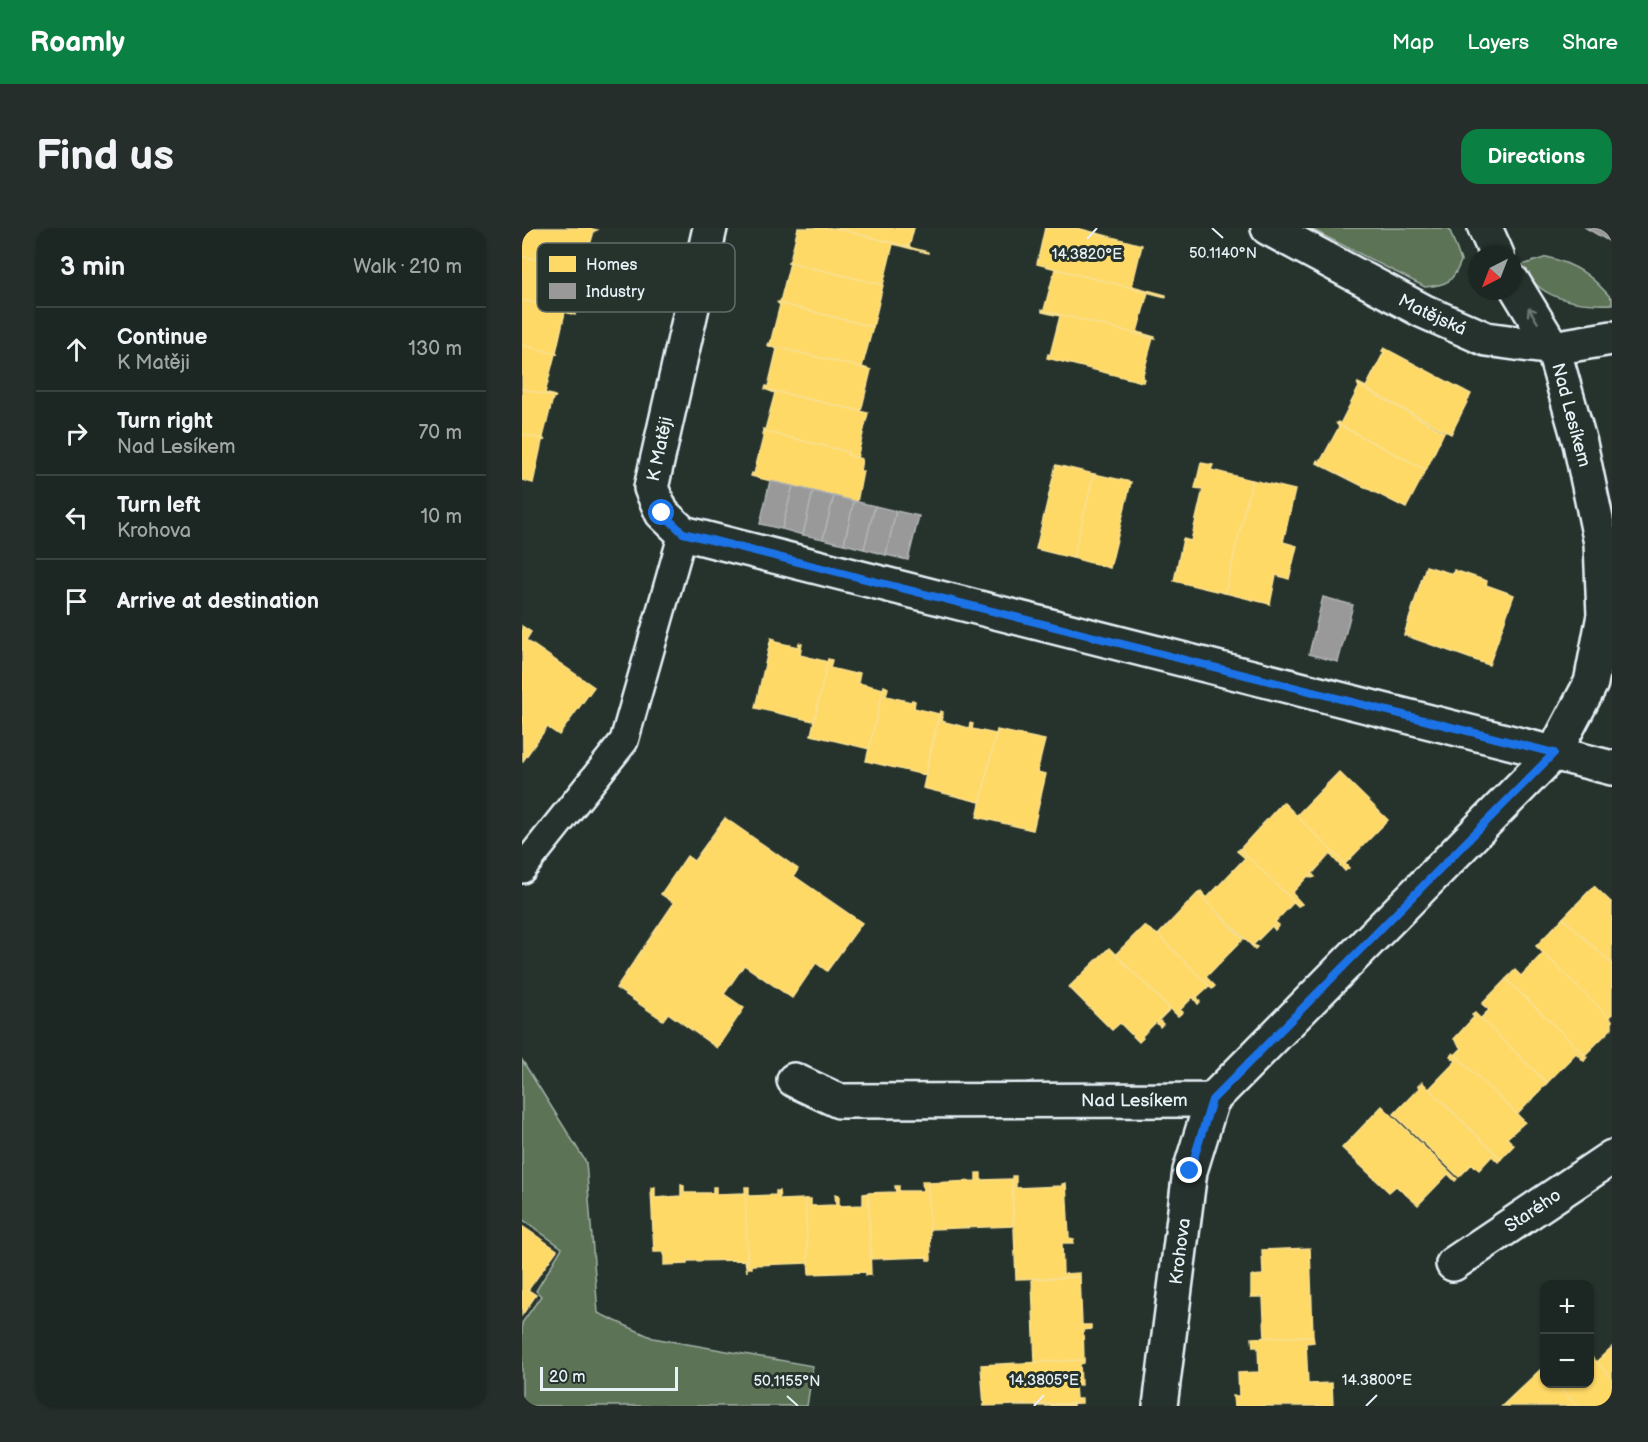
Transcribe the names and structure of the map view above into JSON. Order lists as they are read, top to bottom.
{
  "streets": {
    "street": [
      "Matějská",
      "Nad Lesíkem",
      "K Matěji",
      "Starého",
      "Krohova"
    ]
  },
  "crossings": [
    ["Matějská", "Nad Lesíkem"],
    ["Nad Lesíkem", "Krohova"]
  ],
  "legend": ["Homes", "Industry"],
  "scale_bar": "20 m",
  "north": "bottom left",
  "page": {
    "header": "Roamly",
    "nav": ["Map", "Layers", "Share"],
    "buttons": "Directions",
    "title": "Find us",
    "heading": ["3 min", "Walk · 210 m"],
    "list": [
      ["Continue", "K Matěji", "130 m"],
      ["Turn right", "Nad Lesíkem", "70 m"],
      ["Turn left", "Krohova", "10 m"],
      "Arrive at destination"
    ],
    "map_buttons": ["+", "−"],
    "scale": "20 m"
  },
  "coordinates": [
    "50.1140°N",
    "14.3820°E",
    "14.3805°E",
    "14.3800°E",
    "50.1155°N"
  ]
}
